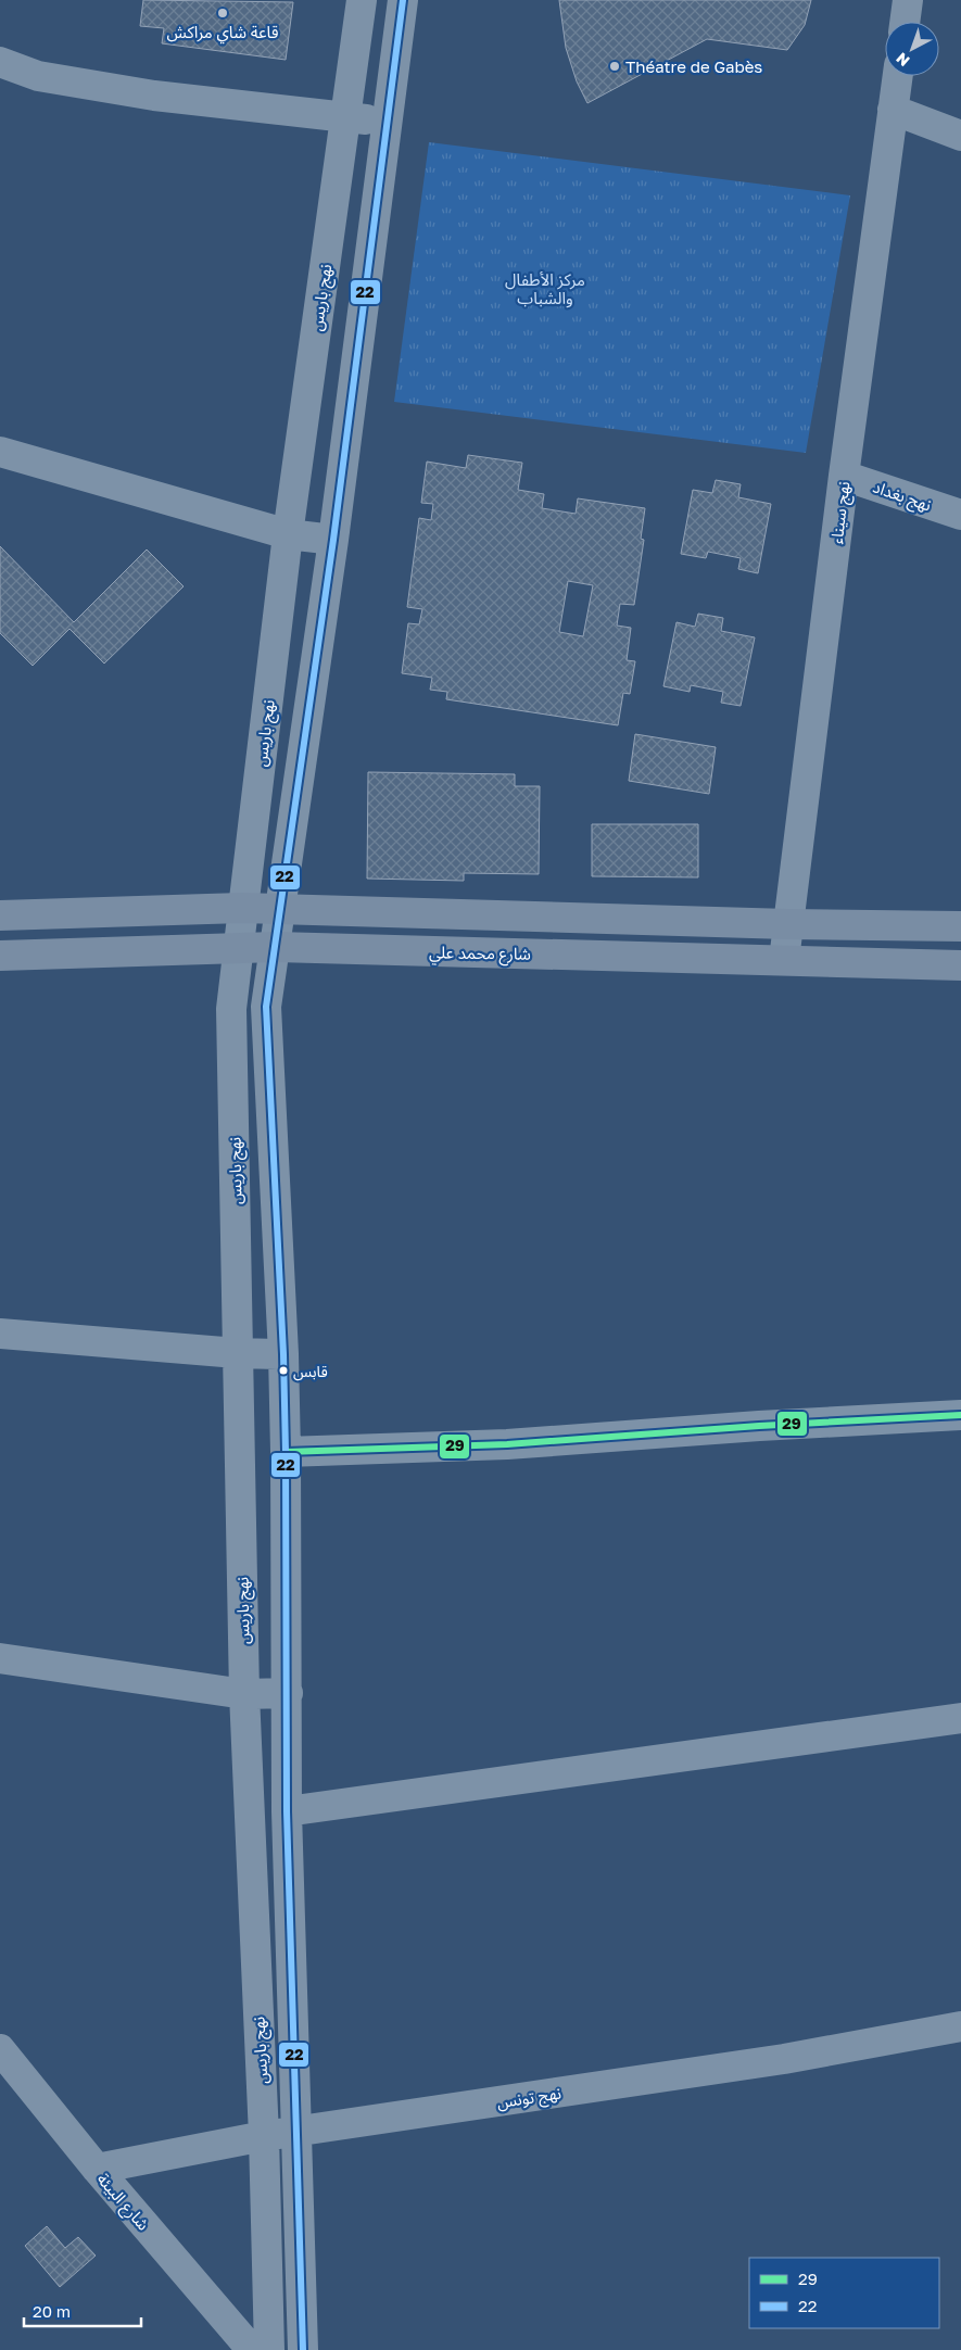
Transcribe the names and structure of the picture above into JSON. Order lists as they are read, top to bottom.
{
  "streets": {
    "street": [
      "نهج باريس",
      "نهج بغداد",
      "نهج سيناء",
      "شارع محمد علي",
      "نهج تونس",
      "شارع البيئة"
    ]
  },
  "crossings": [
    ["نهج باريس", "شارع محمد علي"],
    ["نهج باريس", "نهج تونس"],
    ["نهج بغداد", "نهج سيناء"],
    ["نهج سيناء", "شارع محمد علي"],
    ["نهج تونس", "شارع البيئة"]
  ],
  "parks": ["مركز الأطفال والشباب"],
  "places": ["قاعة شاي مراكش", "Théatre de Gabès", "قابس"],
  "lines": ["transit line 22", "transit line 29"],
  "legend": ["29", "22"],
  "scale_bar": "20 m",
  "north": "bottom left"
}
